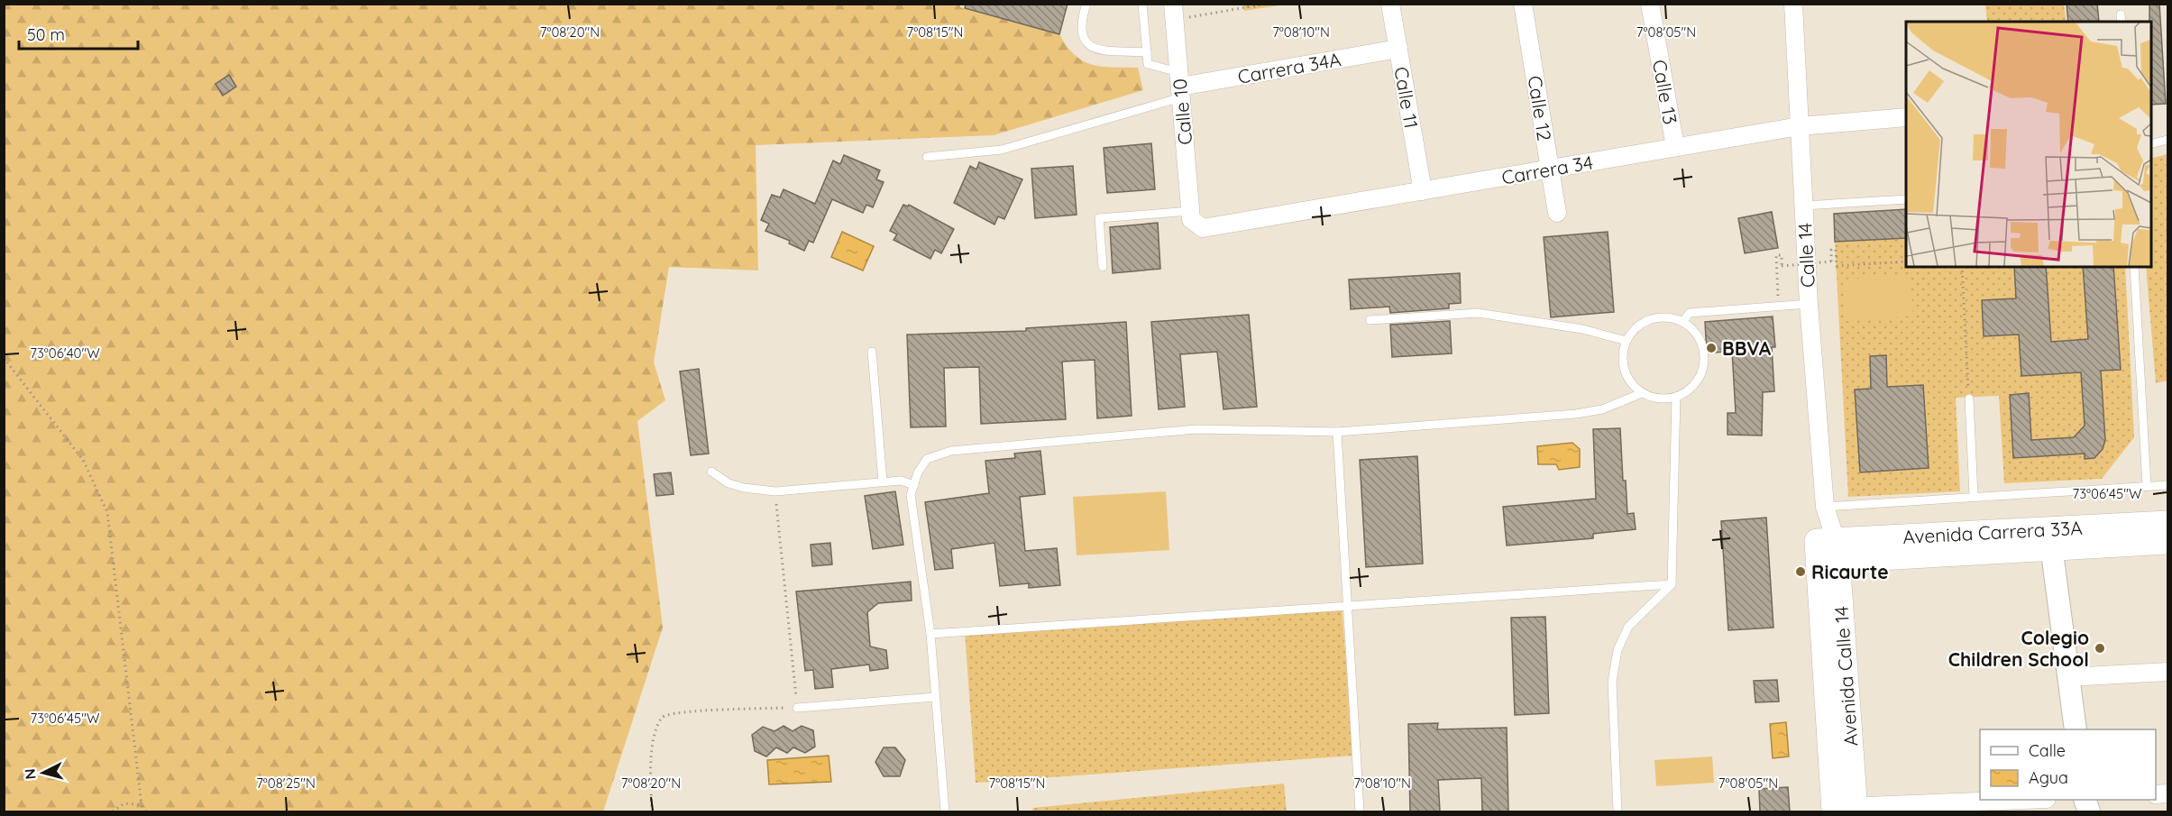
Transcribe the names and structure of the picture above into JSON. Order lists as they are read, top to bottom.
{
  "streets": {
    "main road": ["Avenida Carrera 33A", "Avenida Calle 14"],
    "street": [
      "Carrera 34A",
      "Calle 13",
      "Calle 11",
      "Calle 12",
      "Calle 10",
      "Carrera 34",
      "Calle 14"
    ]
  },
  "crossings": [
    ["Carrera 34A", "Calle 11"],
    ["Carrera 34A", "Calle 10"],
    ["Calle 13", "Carrera 34"],
    ["Calle 11", "Carrera 34"],
    ["Calle 12", "Carrera 34"],
    ["Calle 10", "Carrera 34"],
    ["Carrera 34", "Calle 14"],
    ["Calle 14", "Avenida Carrera 33A"],
    ["Calle 14", "Avenida Calle 14"],
    ["Avenida Carrera 33A", "Avenida Calle 14"]
  ],
  "places": ["BBVA", "Ricaurte", "Colegio Children School"],
  "legend": ["Calle", "Agua"],
  "scale_bar": "50 m",
  "north": "left",
  "coordinates": [
    "7°08'20\"N",
    "7°08'15\"N",
    "7°08'10\"N",
    "7°08'05\"N",
    "73°06'40\"W",
    "73°06'45\"W",
    "7°08'25\"N"
  ]
}
